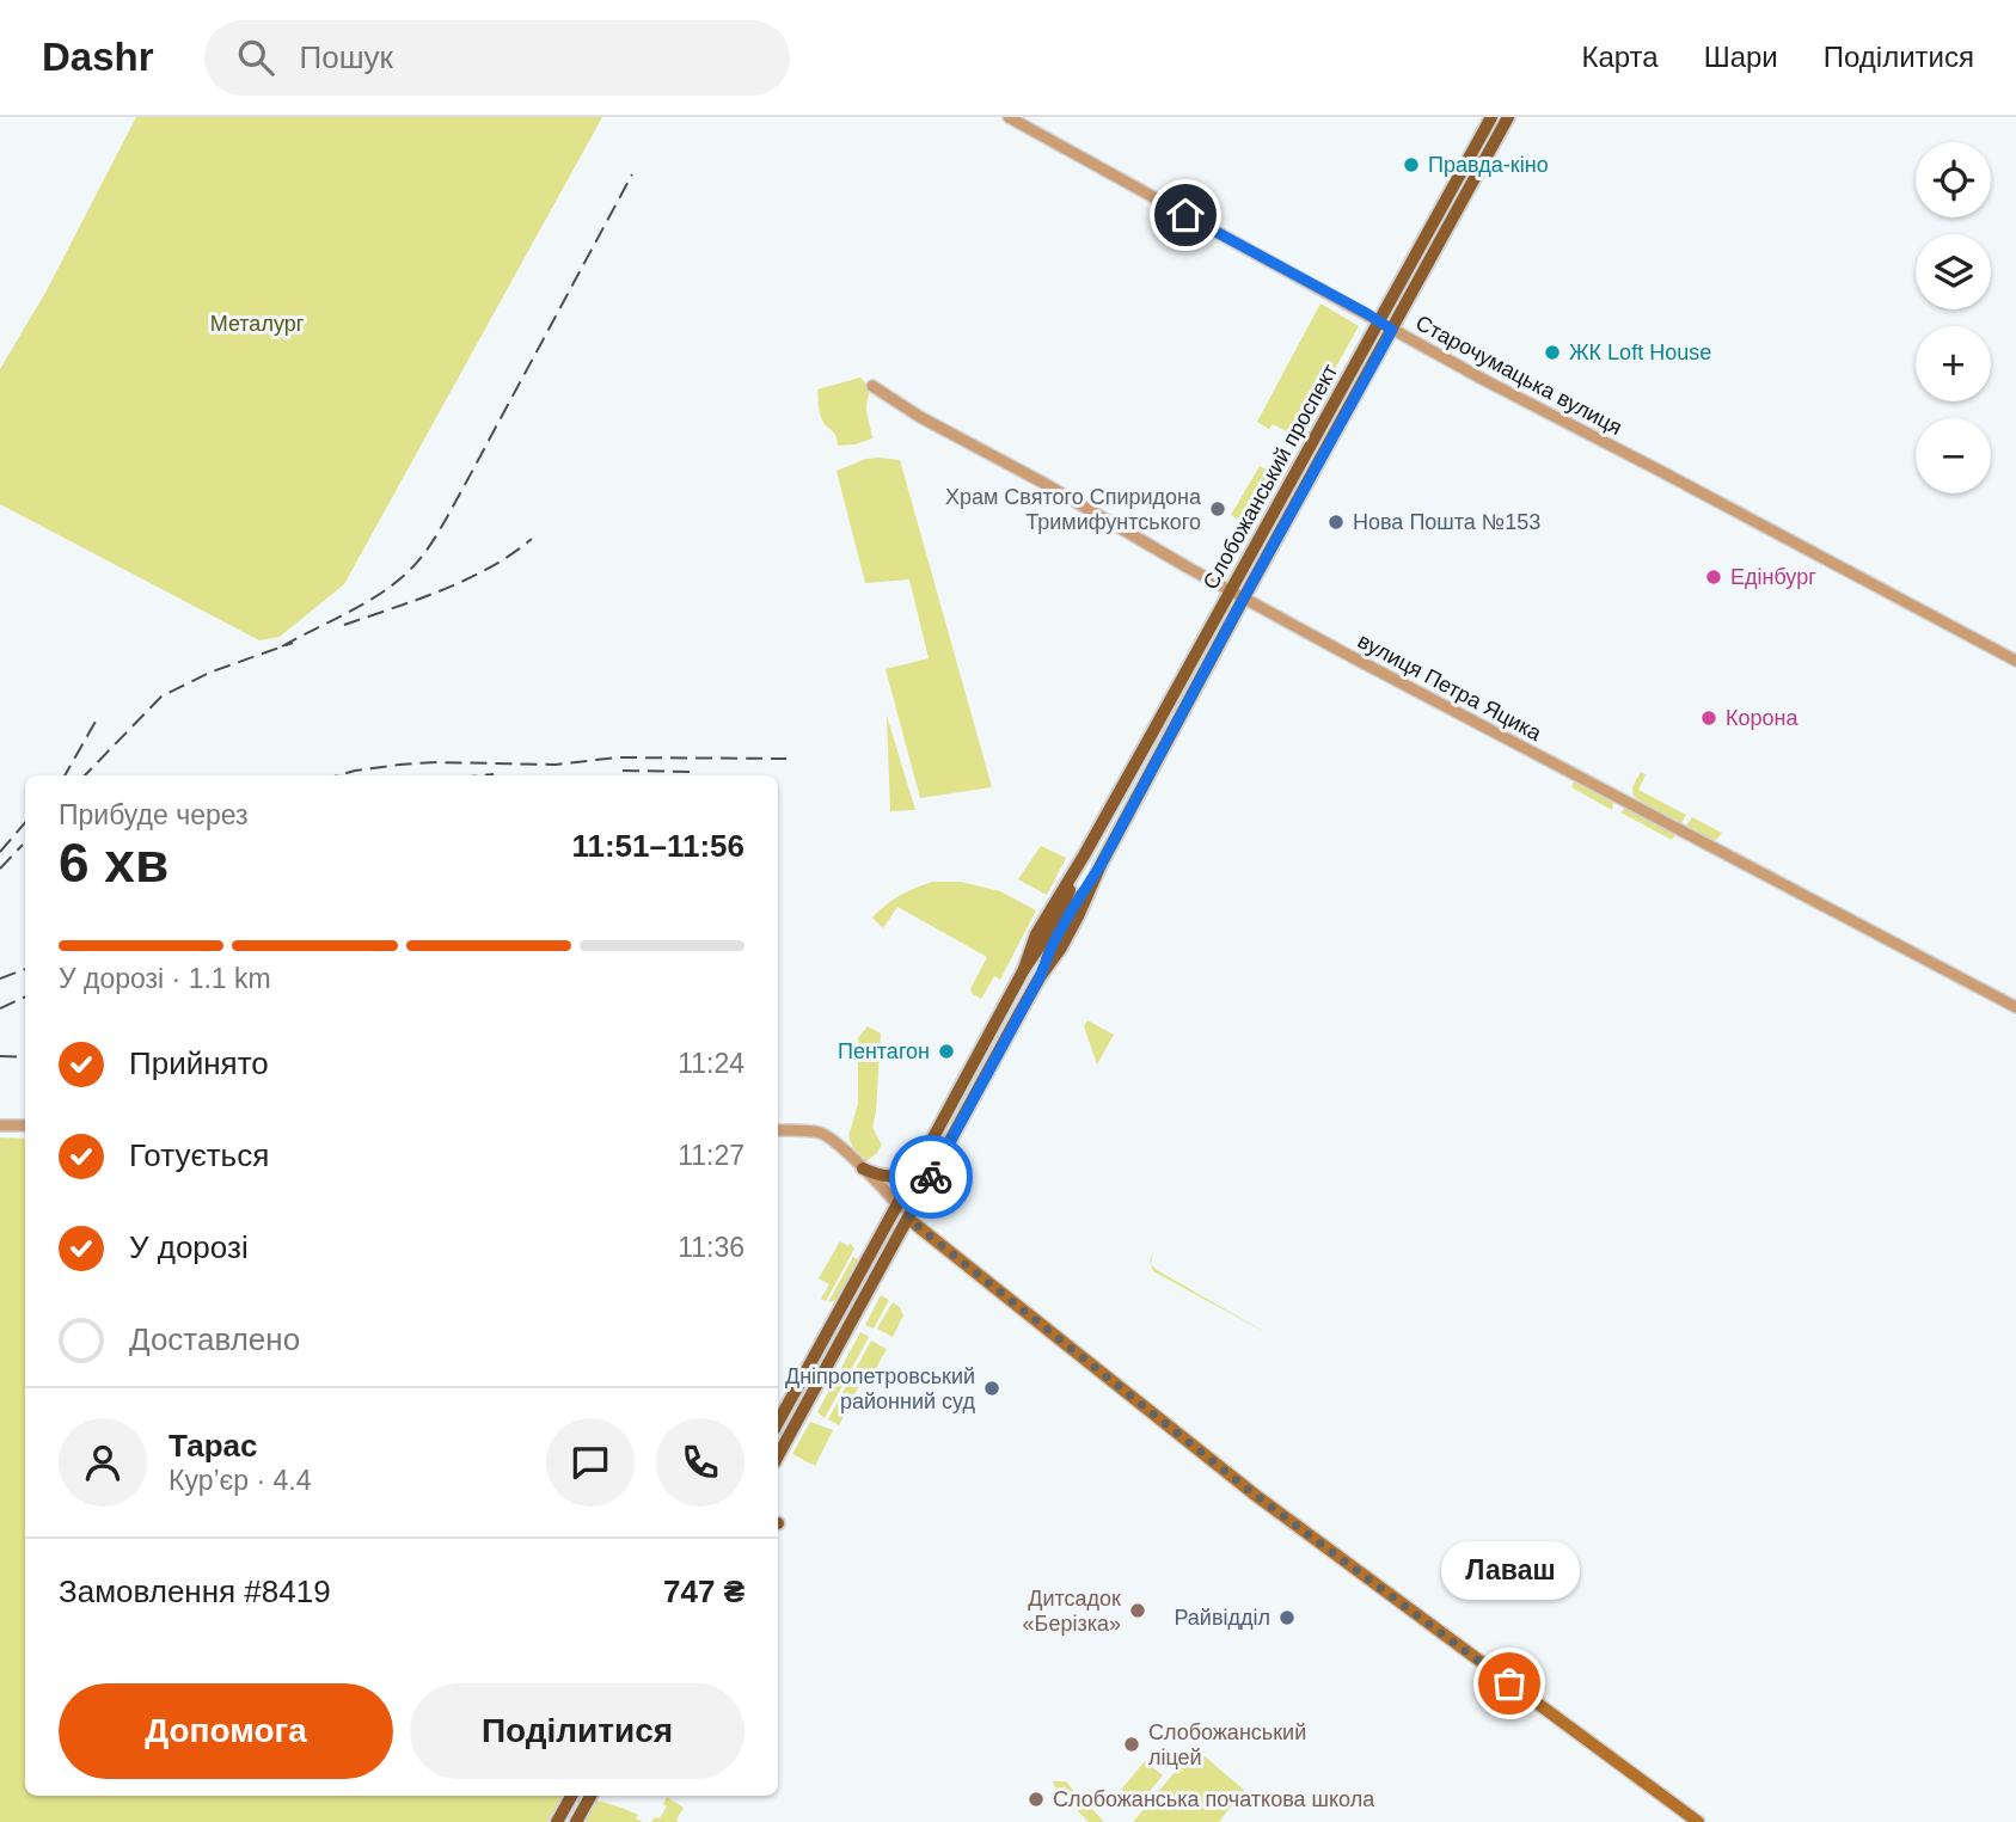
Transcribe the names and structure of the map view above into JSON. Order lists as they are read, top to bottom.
{
  "streets": {
    "main road": ["Слобожанський проспект"],
    "street": ["Старочумацька вулиця", "вулиця Петра Яцика"]
  },
  "crossings": [
    ["Старочумацька вулиця", "Слобожанський проспект"],
    ["Слобожанський проспект", "вулиця Петра Яцика"]
  ],
  "parks": ["Металург"],
  "places": [
    "Правда-кіно",
    "ЖК Loft House",
    "Храм Святого Спиридона Тримифунтського",
    "Нова Пошта №153",
    "Едінбург",
    "Корона",
    "Пентагон",
    "Дніпропетровський районний суд",
    "Дитсадок «Берізка»",
    "Райвідділ",
    "Лаваш",
    "Слобожанський ліцей",
    "Cлобожанська початкова школа"
  ],
  "page": {
    "header": "Dashr",
    "search": "Пошук",
    "nav": ["Карта", "Шари", "Поділитися"],
    "map_buttons": ["+", "−"],
    "heading": ["6 хв", "Прибуде через", "11:51–11:56"],
    "panel": [
      "Тарас",
      "Кур’єр · 4.4",
      "Замовлення #8419",
      "747 ₴"
    ],
    "bar": "У дорозі · 1.1 km",
    "list": [
      ["Прийнято", "11:24"],
      ["Готується", "11:27"],
      ["У дорозі", "11:36"],
      "Доставлено"
    ],
    "bubble": "Лаваш",
    "buttons": ["Допомога", "Поділитися"]
  }
}
